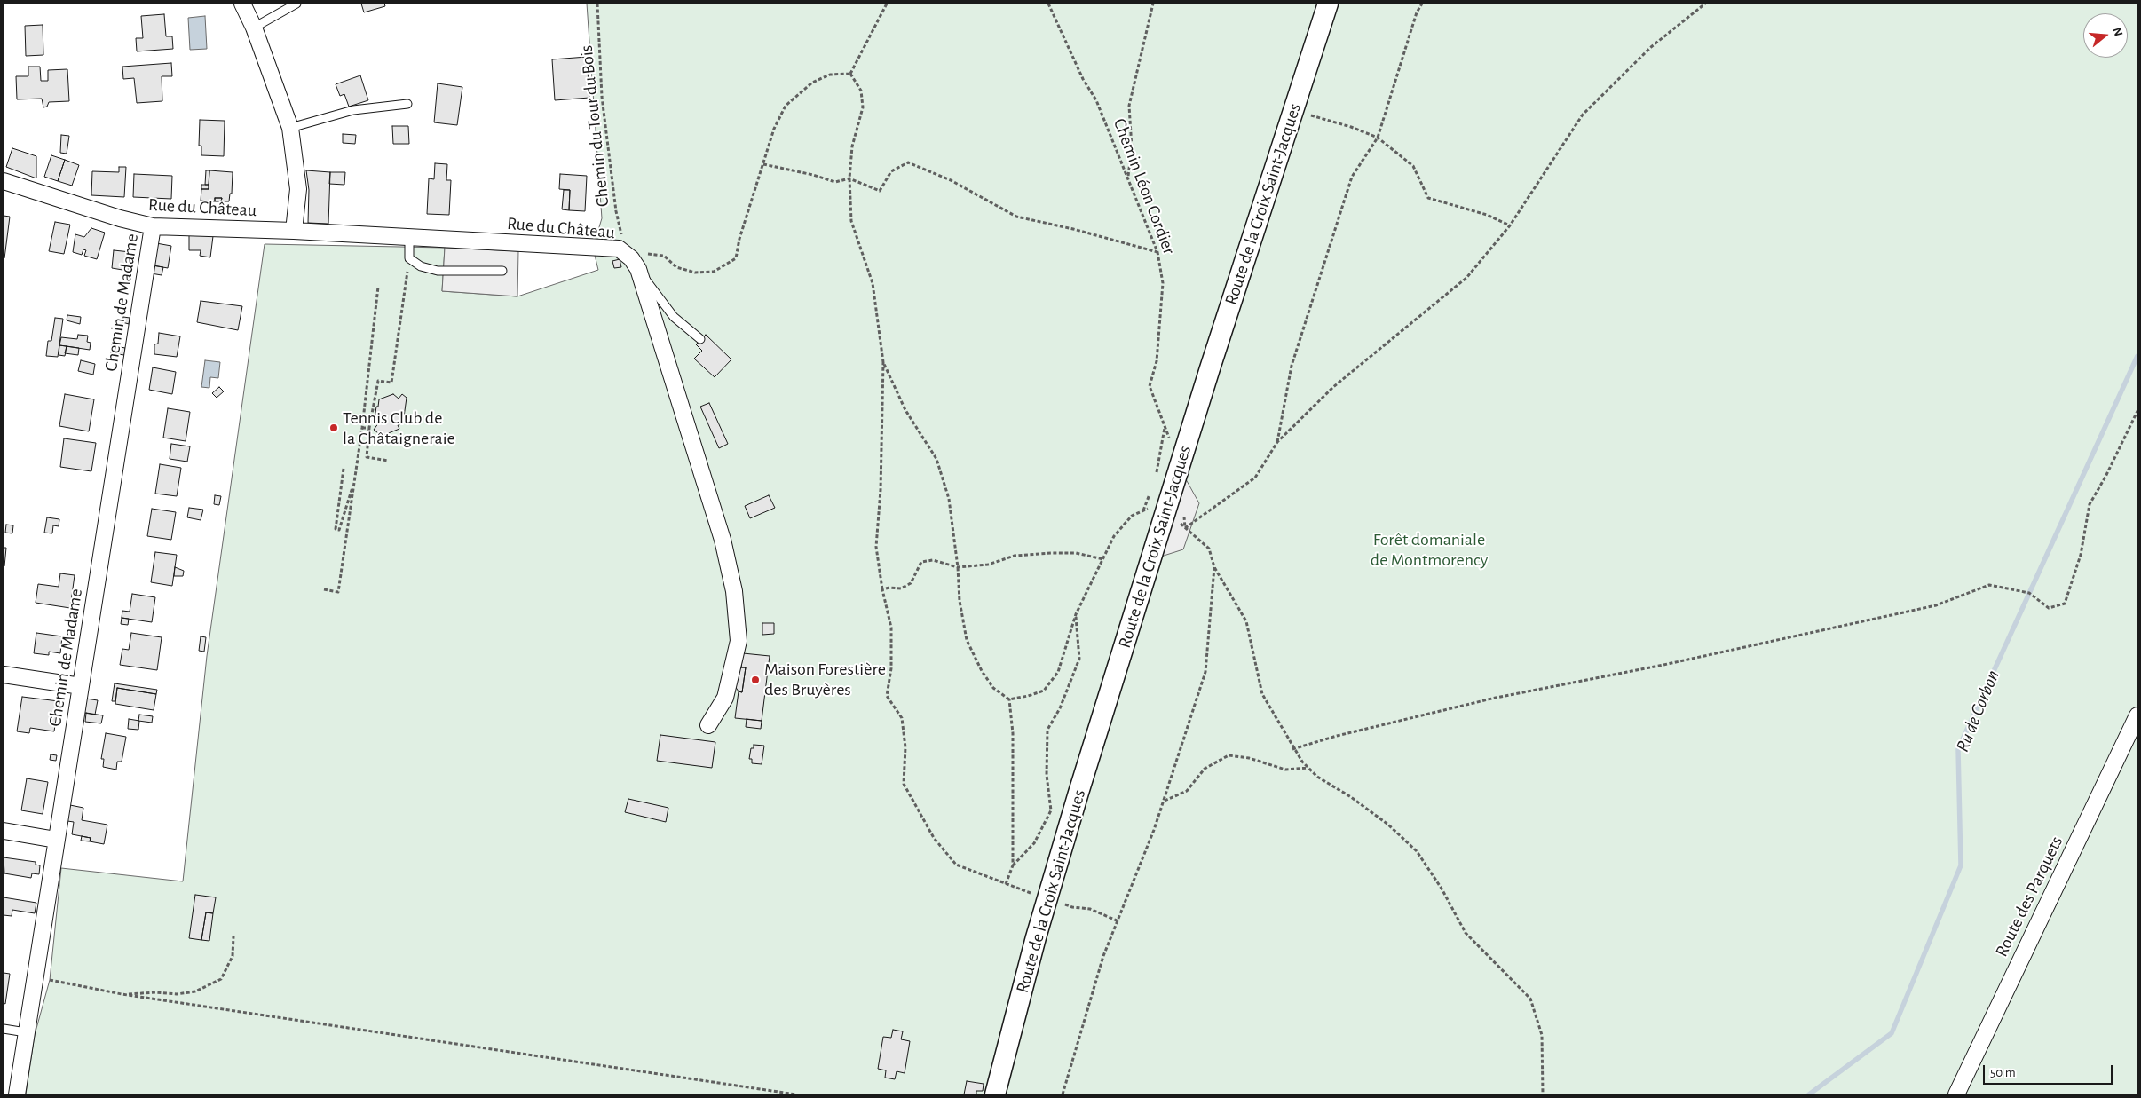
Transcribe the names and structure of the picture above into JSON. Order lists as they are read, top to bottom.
{
  "streets": {
    "street": [
      "Route de la Croix Saint-Jacques",
      "Rue du Château",
      "Chemin de Madame",
      "Route des Parquets"
    ],
    "path": ["Chemin du Tour du Bois", "Chemin Léon Cordier"]
  },
  "crossings": [
    ["Chemin Léon Cordier", "Route de la Croix Saint-Jacques"],
    ["Rue du Château", "Chemin de Madame"]
  ],
  "water": ["Ru de Corbon"],
  "parks": ["Forêt domaniale de Montmorency"],
  "places": ["Tennis Club de la Châtaigneraie", "Maison Forestière des Bruyères"],
  "scale_bar": "50 m",
  "north": "right"
}
